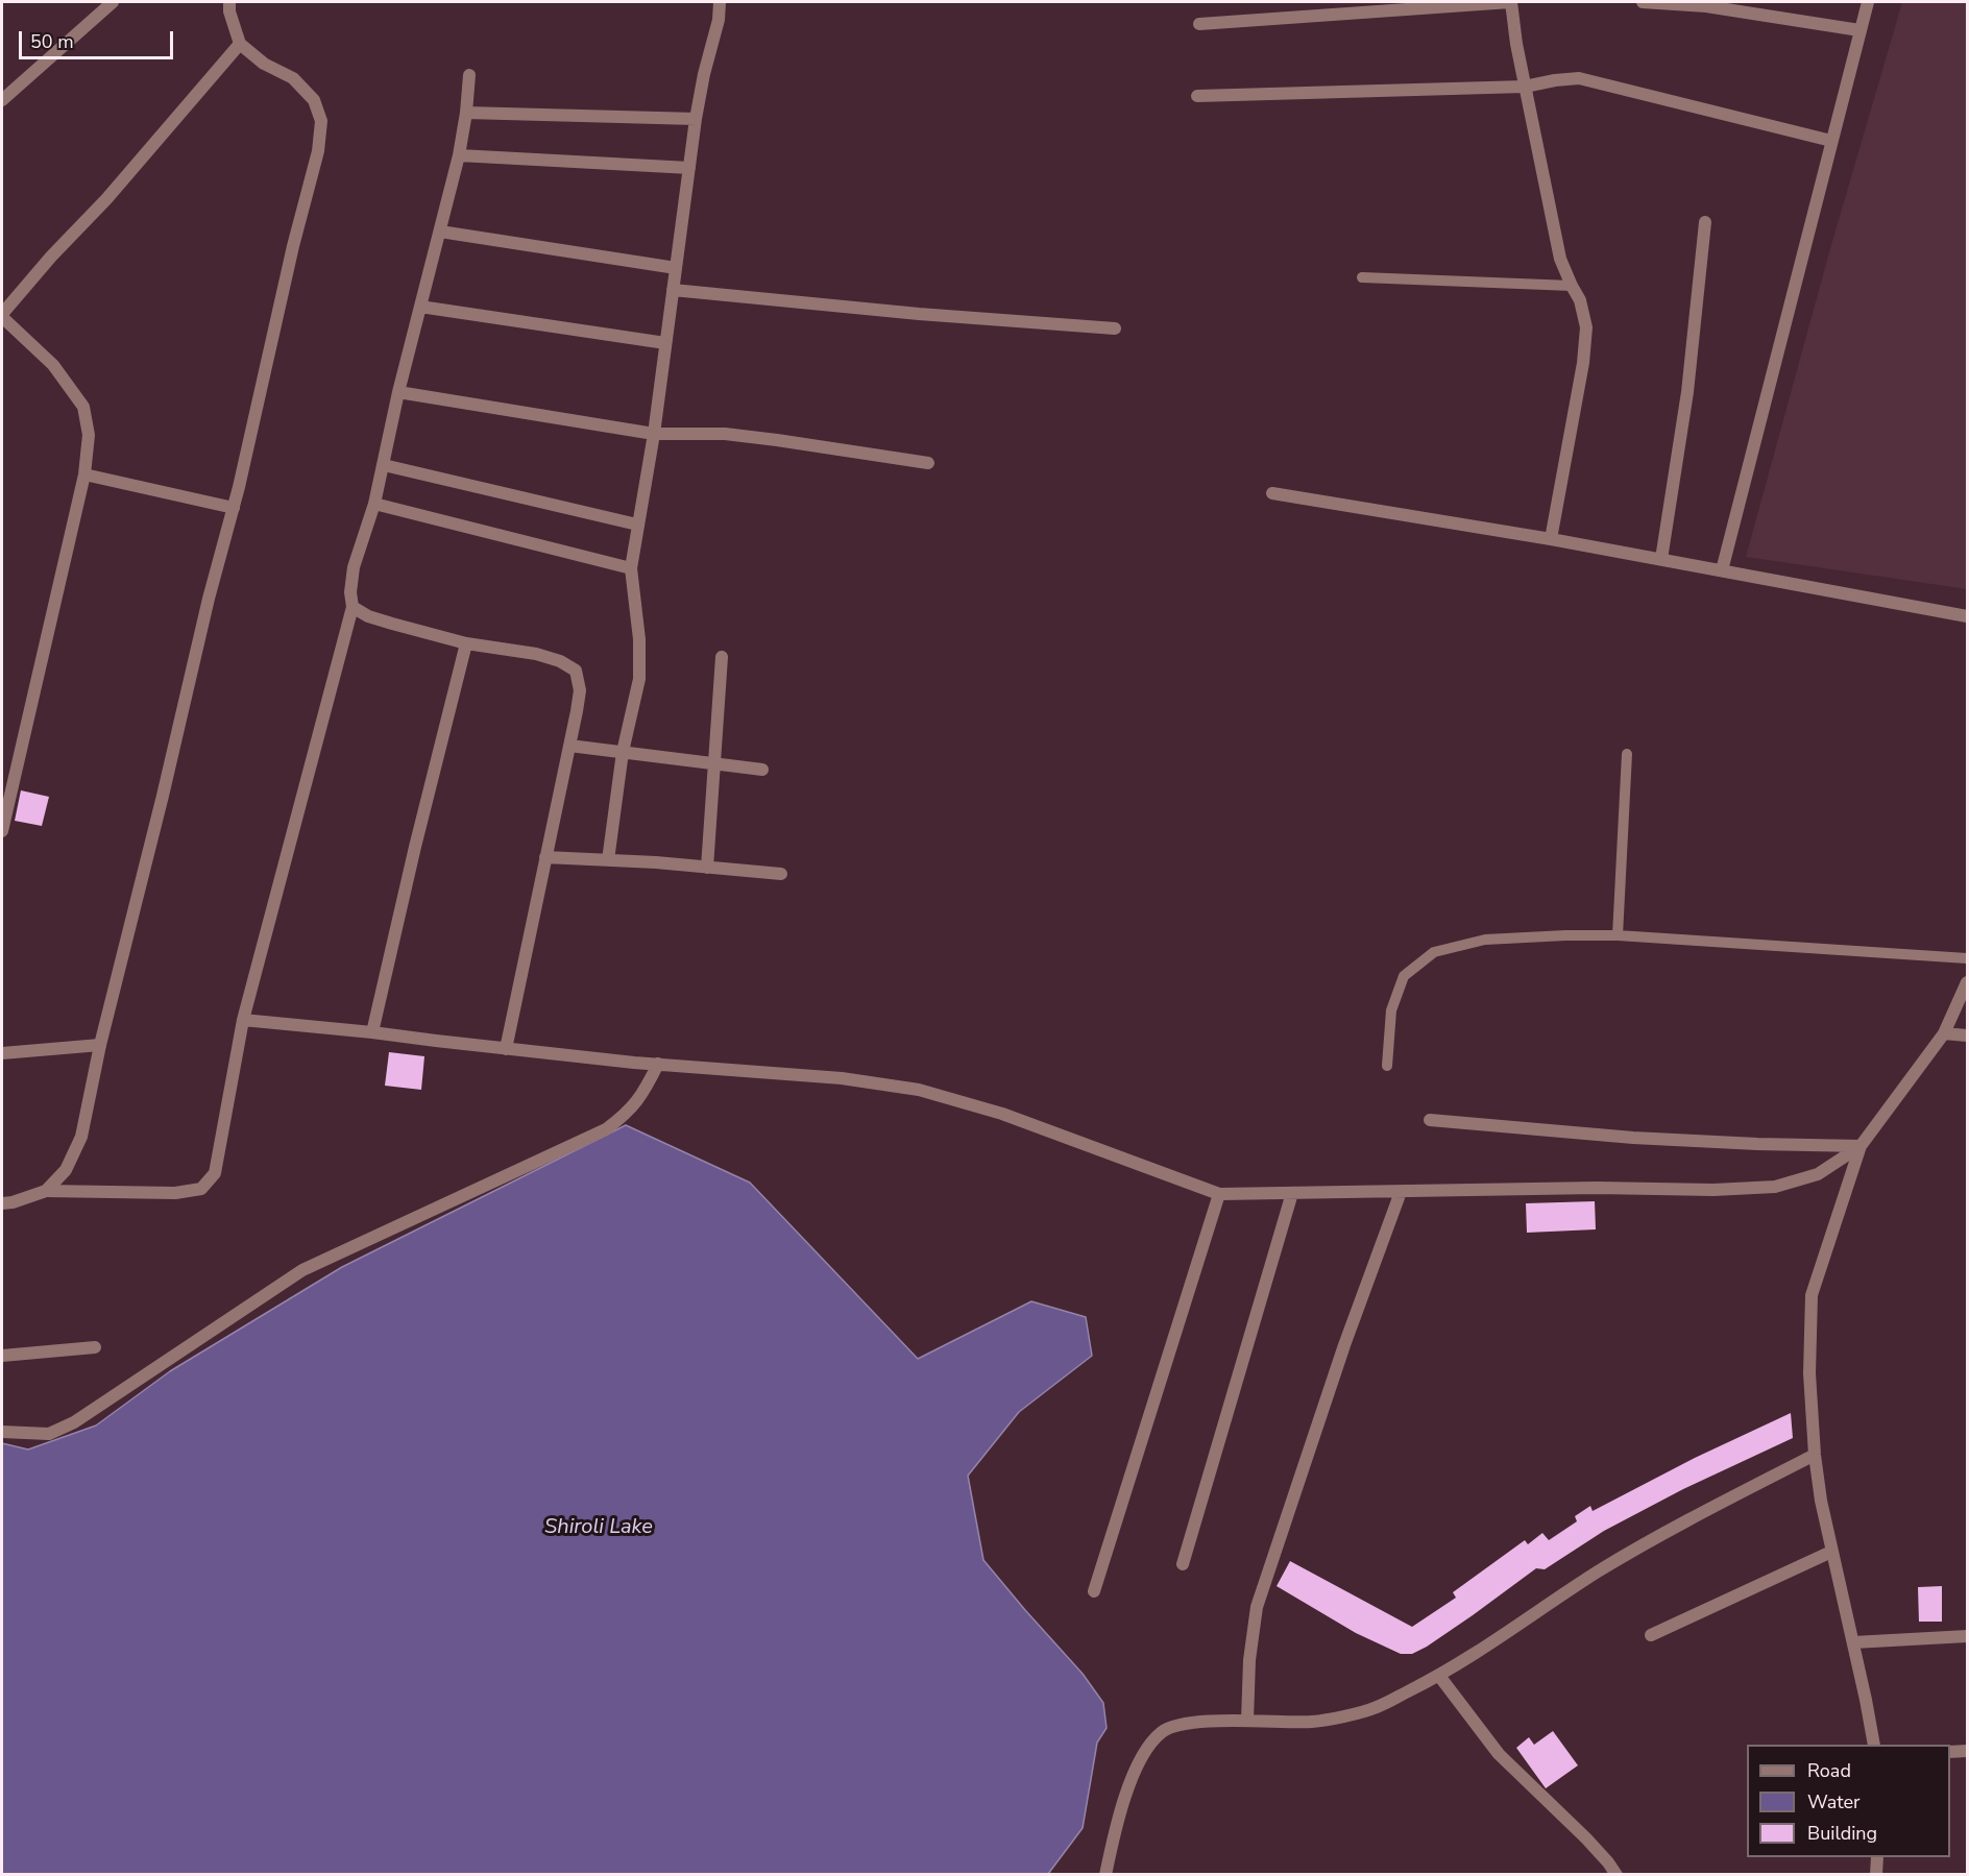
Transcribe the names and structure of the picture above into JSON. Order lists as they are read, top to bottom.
{
  "water": ["Shiroli Lake"],
  "legend": ["Road", "Water", "Building"],
  "scale_bar": "50 m"
}
